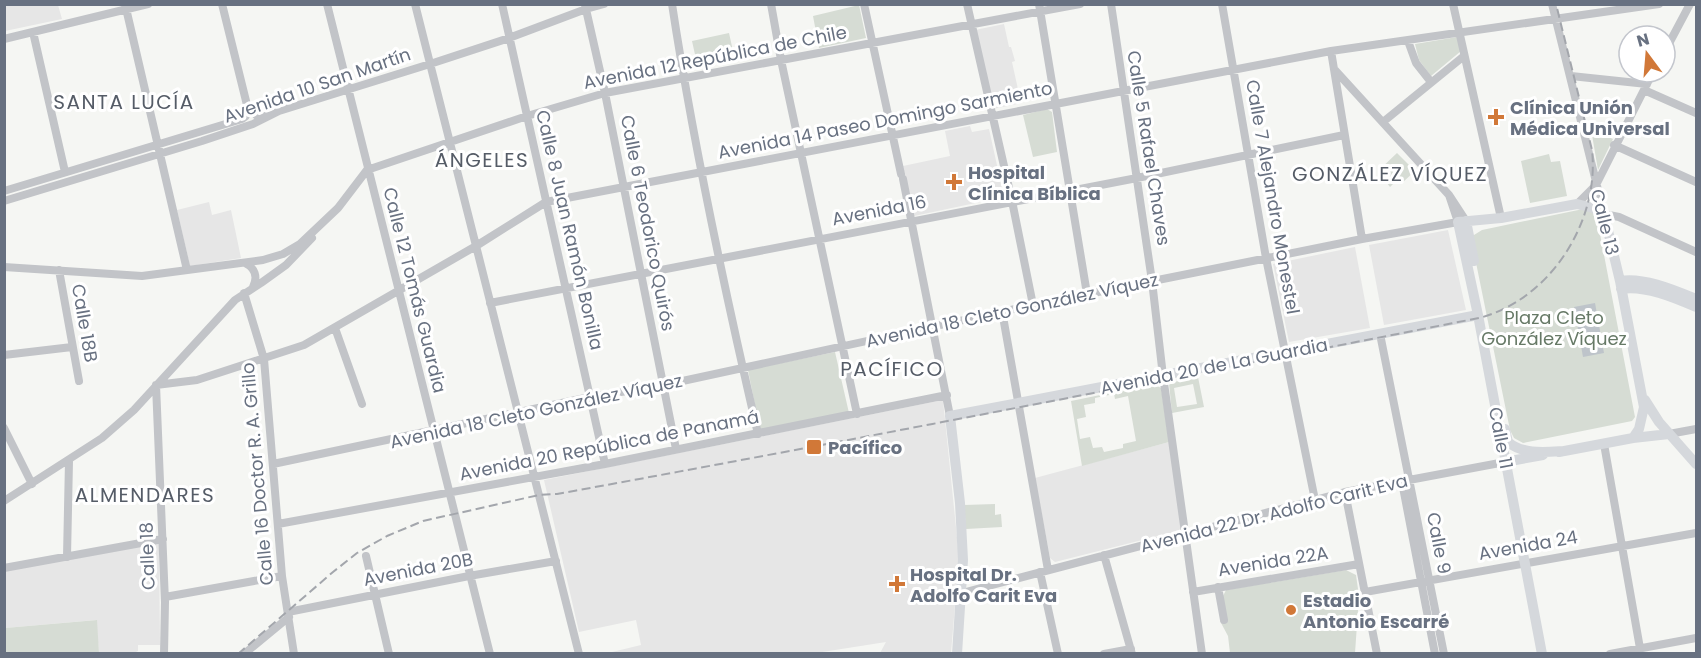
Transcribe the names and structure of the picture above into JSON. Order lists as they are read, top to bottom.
{
  "streets": {
    "main road": [
      "Calle 13",
      "Avenida 18 Cleto González Víquez",
      "Avenida 20 de La Guardia",
      "Calle 11",
      "Avenida 22 Dr. Adolfo Carit Eva"
    ],
    "street": [
      "Avenida 12 República de Chile",
      "Avenida 10 San Martín",
      "Avenida 14 Paseo Domingo Sarmiento",
      "Calle 5 Rafael Chaves",
      "Calle 7 Alejandro Monestel",
      "Avenida 16",
      "Calle 6 Teodorico Quirós",
      "Calle 8 Juan Ramón Bonilla",
      "Calle 12 Tomás Guardia",
      "Calle 18B",
      "Avenida 20 República de Panamá",
      "Calle 16 Doctor R. A. Grillo",
      "Calle 9",
      "Avenida 24",
      "Calle 18",
      "Avenida 22A",
      "Avenida 20B"
    ]
  },
  "crossings": [
    ["Avenida 12 República de Chile", "Calle 6 Teodorico Quirós"],
    ["Avenida 12 República de Chile", "Calle 8 Juan Ramón Bonilla"],
    ["Avenida 12 República de Chile", "Calle 12 Tomás Guardia"],
    ["Avenida 10 San Martín", "Calle 6 Teodorico Quirós"],
    ["Avenida 10 San Martín", "Calle 8 Juan Ramón Bonilla"],
    ["Avenida 10 San Martín", "Calle 12 Tomás Guardia"],
    ["Avenida 14 Paseo Domingo Sarmiento", "Calle 5 Rafael Chaves"],
    ["Avenida 14 Paseo Domingo Sarmiento", "Calle 7 Alejandro Monestel"],
    ["Avenida 14 Paseo Domingo Sarmiento", "Calle 13"],
    ["Avenida 14 Paseo Domingo Sarmiento", "Calle 6 Teodorico Quirós"],
    ["Avenida 14 Paseo Domingo Sarmiento", "Calle 8 Juan Ramón Bonilla"],
    ["Avenida 14 Paseo Domingo Sarmiento", "Calle 12 Tomás Guardia"],
    ["Avenida 14 Paseo Domingo Sarmiento", "Calle 16 Doctor R. A. Grillo"],
    ["Avenida 14 Paseo Domingo Sarmiento", "Calle 18"],
    ["Calle 5 Rafael Chaves", "Avenida 16"],
    ["Calle 5 Rafael Chaves", "Avenida 18 Cleto González Víquez"],
    ["Calle 5 Rafael Chaves", "Avenida 20 de La Guardia"],
    ["Calle 5 Rafael Chaves", "Avenida 22 Dr. Adolfo Carit Eva"],
    ["Calle 5 Rafael Chaves", "Avenida 22A"],
    ["Calle 7 Alejandro Monestel", "Avenida 16"],
    ["Calle 7 Alejandro Monestel", "Avenida 18 Cleto González Víquez"],
    ["Calle 7 Alejandro Monestel", "Avenida 20 de La Guardia"],
    ["Calle 7 Alejandro Monestel", "Avenida 22 Dr. Adolfo Carit Eva"],
    ["Avenida 16", "Calle 6 Teodorico Quirós"],
    ["Avenida 16", "Calle 8 Juan Ramón Bonilla"],
    ["Calle 13", "Avenida 22 Dr. Adolfo Carit Eva"],
    ["Calle 6 Teodorico Quirós", "Avenida 18 Cleto González Víquez"],
    ["Calle 6 Teodorico Quirós", "Avenida 20 República de Panamá"],
    ["Calle 8 Juan Ramón Bonilla", "Avenida 18 Cleto González Víquez"],
    ["Calle 8 Juan Ramón Bonilla", "Avenida 20 República de Panamá"],
    ["Calle 12 Tomás Guardia", "Avenida 18 Cleto González Víquez"],
    ["Calle 12 Tomás Guardia", "Avenida 20 República de Panamá"],
    ["Calle 12 Tomás Guardia", "Avenida 20B"],
    ["Avenida 18 Cleto González Víquez", "Calle 11"],
    ["Avenida 18 Cleto González Víquez", "Calle 16 Doctor R. A. Grillo"],
    ["Avenida 20 de La Guardia", "Calle 11"],
    ["Avenida 20 de La Guardia", "Calle 9"],
    ["Calle 11", "Avenida 22 Dr. Adolfo Carit Eva"],
    ["Calle 11", "Avenida 24"],
    ["Avenida 20 República de Panamá", "Calle 16 Doctor R. A. Grillo"],
    ["Calle 16 Doctor R. A. Grillo", "Avenida 20B"],
    ["Avenida 22 Dr. Adolfo Carit Eva", "Calle 9"],
    ["Calle 9", "Avenida 24"]
  ],
  "districts": [
    "SANTA LUCÍA",
    "ÁNGELES",
    "GONZÁLEZ VÍQUEZ",
    "PACÍFICO",
    "ALMENDARES"
  ],
  "parks": ["Plaza Cleto González Víquez"],
  "places": {
    "health": ["Clínica Unión Médica Universal", "Hospital Clínica Bíblica", "Hospital Dr. Adolfo Carit Eva"],
    "transit": ["Pacífico"],
    "other": ["Estadio Antonio Escarré"]
  },
  "north": "top"
}
